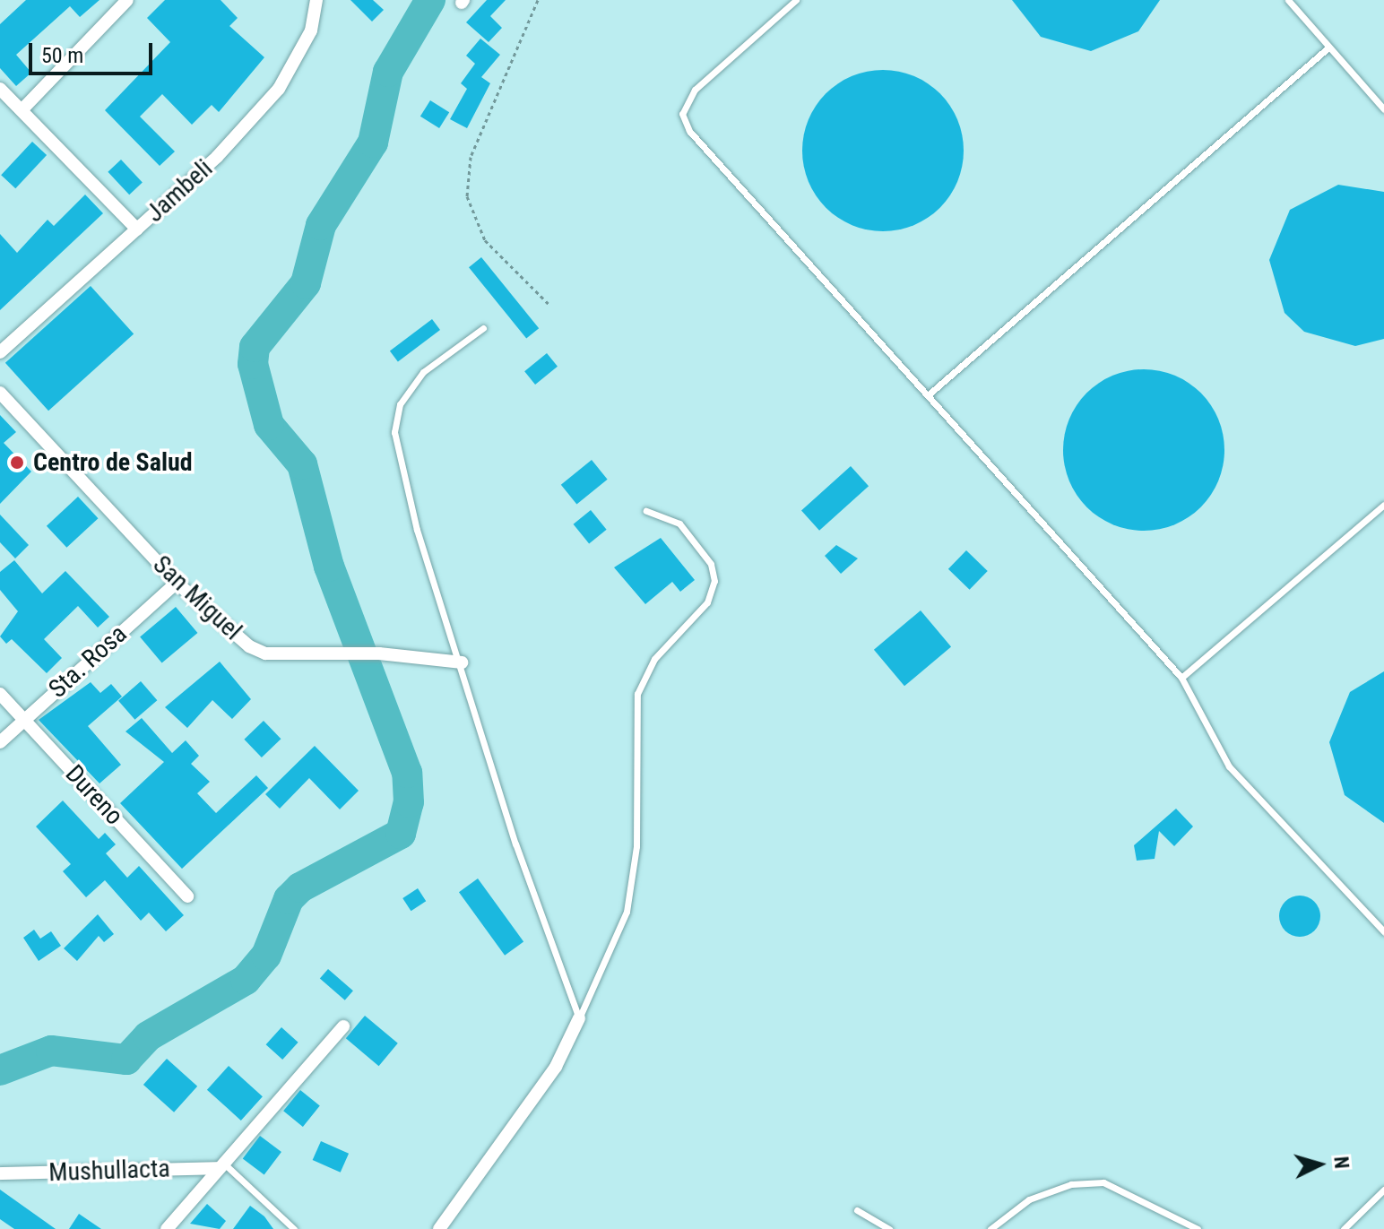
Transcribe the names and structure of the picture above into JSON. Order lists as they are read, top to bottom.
{
  "streets": {
    "street": [
      "Jambeli",
      "San Miguel",
      "Sta. Rosa",
      "Dureno",
      "Mushullacta"
    ]
  },
  "crossings": [
    ["San Miguel", "Sta. Rosa"],
    ["Sta. Rosa", "Dureno"]
  ],
  "places": ["Centro de Salud"],
  "scale_bar": "50 m",
  "north": "right"
}
